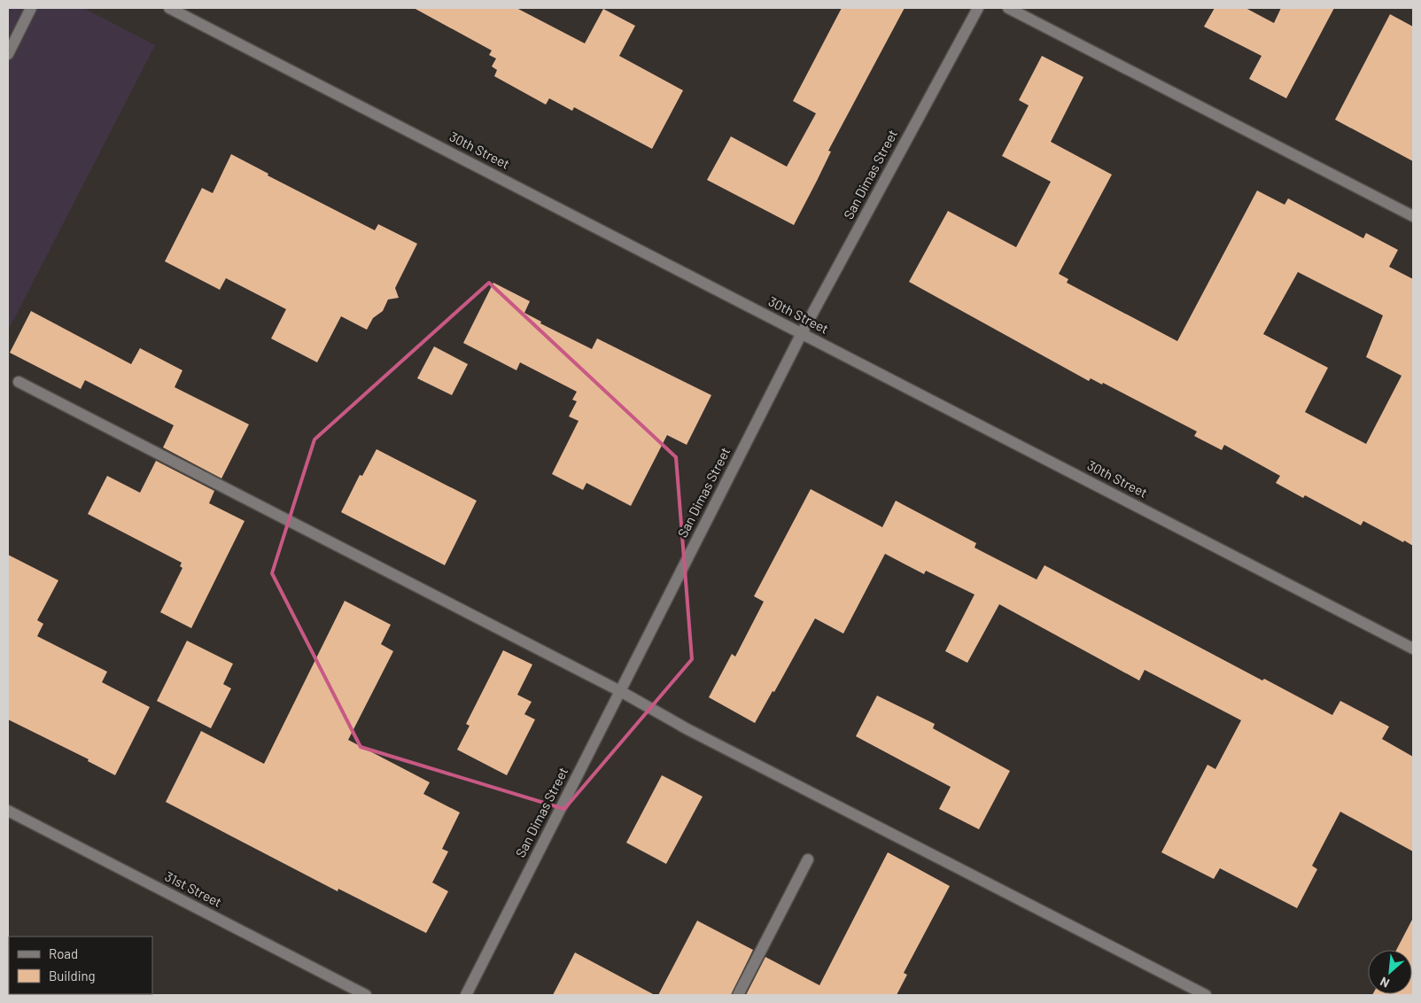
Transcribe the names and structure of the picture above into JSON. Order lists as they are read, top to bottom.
{
  "streets": {
    "street": ["30th Street", "San Dimas Street", "31st Street"]
  },
  "crossings": [
    ["30th Street", "San Dimas Street"]
  ],
  "legend": ["Road", "Building"],
  "north": "bottom left"
}
